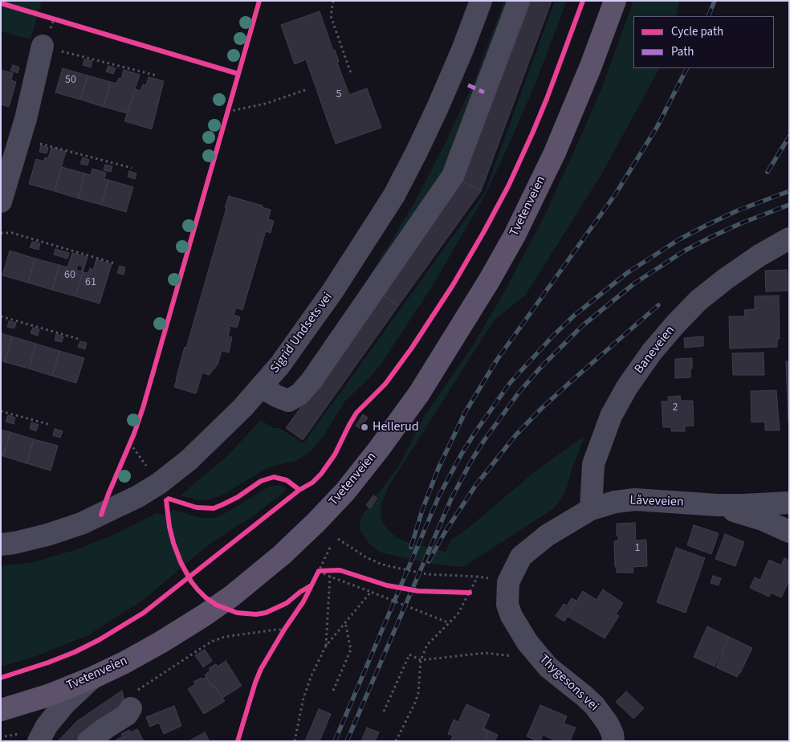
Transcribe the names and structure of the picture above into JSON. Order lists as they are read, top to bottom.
{
  "streets": {
    "main road": ["Tvetenveien"],
    "street": [
      "Sigrid Undsets vei",
      "Baneveien",
      "Låveveien",
      "Thygesons vei"
    ]
  },
  "crossings": [
    ["Baneveien", "Låveveien"],
    ["Låveveien", "Thygesons vei"]
  ],
  "places": ["Hellerud"],
  "house_numbers": [
    "50",
    "5",
    "60",
    "61",
    "2",
    "1"
  ],
  "legend": ["Cycle path", "Path"]
}
